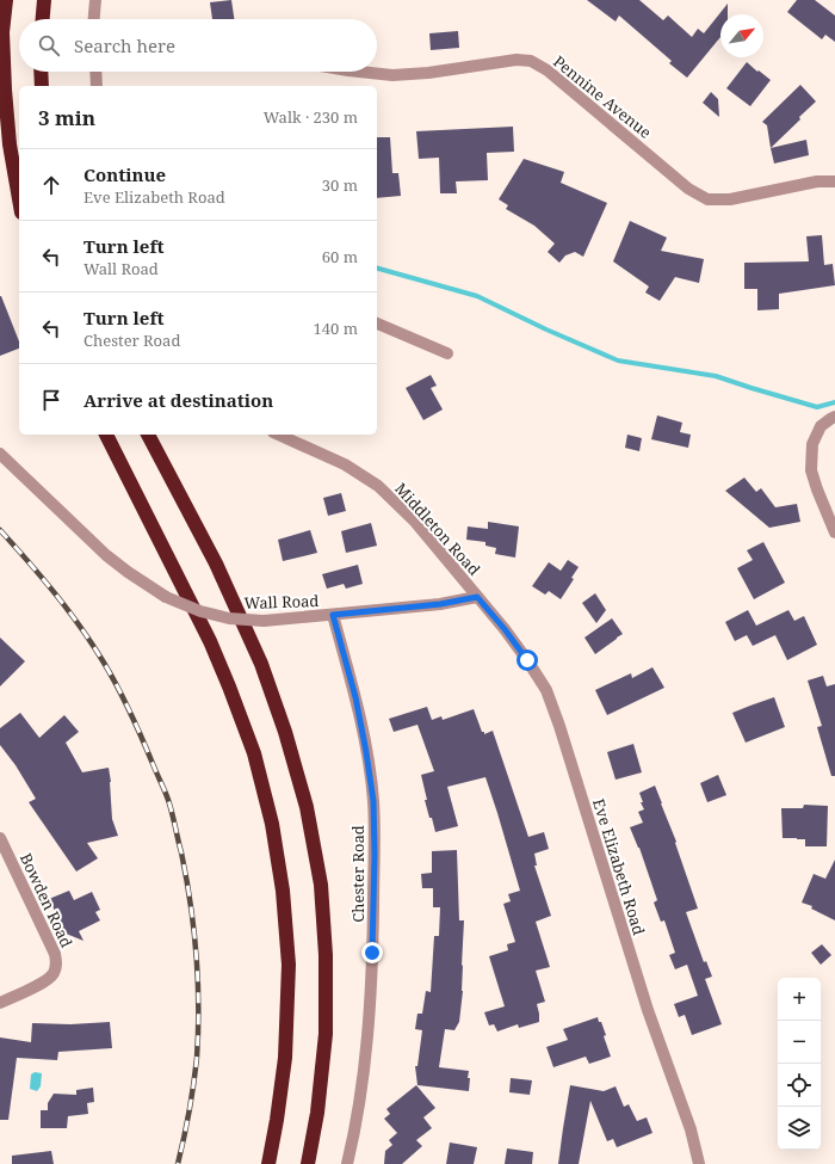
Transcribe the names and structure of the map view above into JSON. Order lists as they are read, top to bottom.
{
  "streets": {
    "street": [
      "Pennine Avenue",
      "Middleton Road",
      "Wall Road",
      "Eve Elizabeth Road",
      "Chester Road",
      "Bowden Road"
    ]
  },
  "crossings": [
    ["Middleton Road", "Wall Road"],
    ["Middleton Road", "Eve Elizabeth Road"],
    ["Wall Road", "Eve Elizabeth Road"],
    ["Wall Road", "Chester Road"]
  ],
  "north": "top right",
  "page": {
    "search": "Search here",
    "heading": ["3 min", "Walk · 230 m"],
    "list": [
      ["Continue", "Eve Elizabeth Road", "30 m"],
      ["Turn left", "Wall Road", "60 m"],
      ["Turn left", "Chester Road", "140 m"],
      "Arrive at destination"
    ],
    "map_buttons": ["+", "−"]
  }
}
